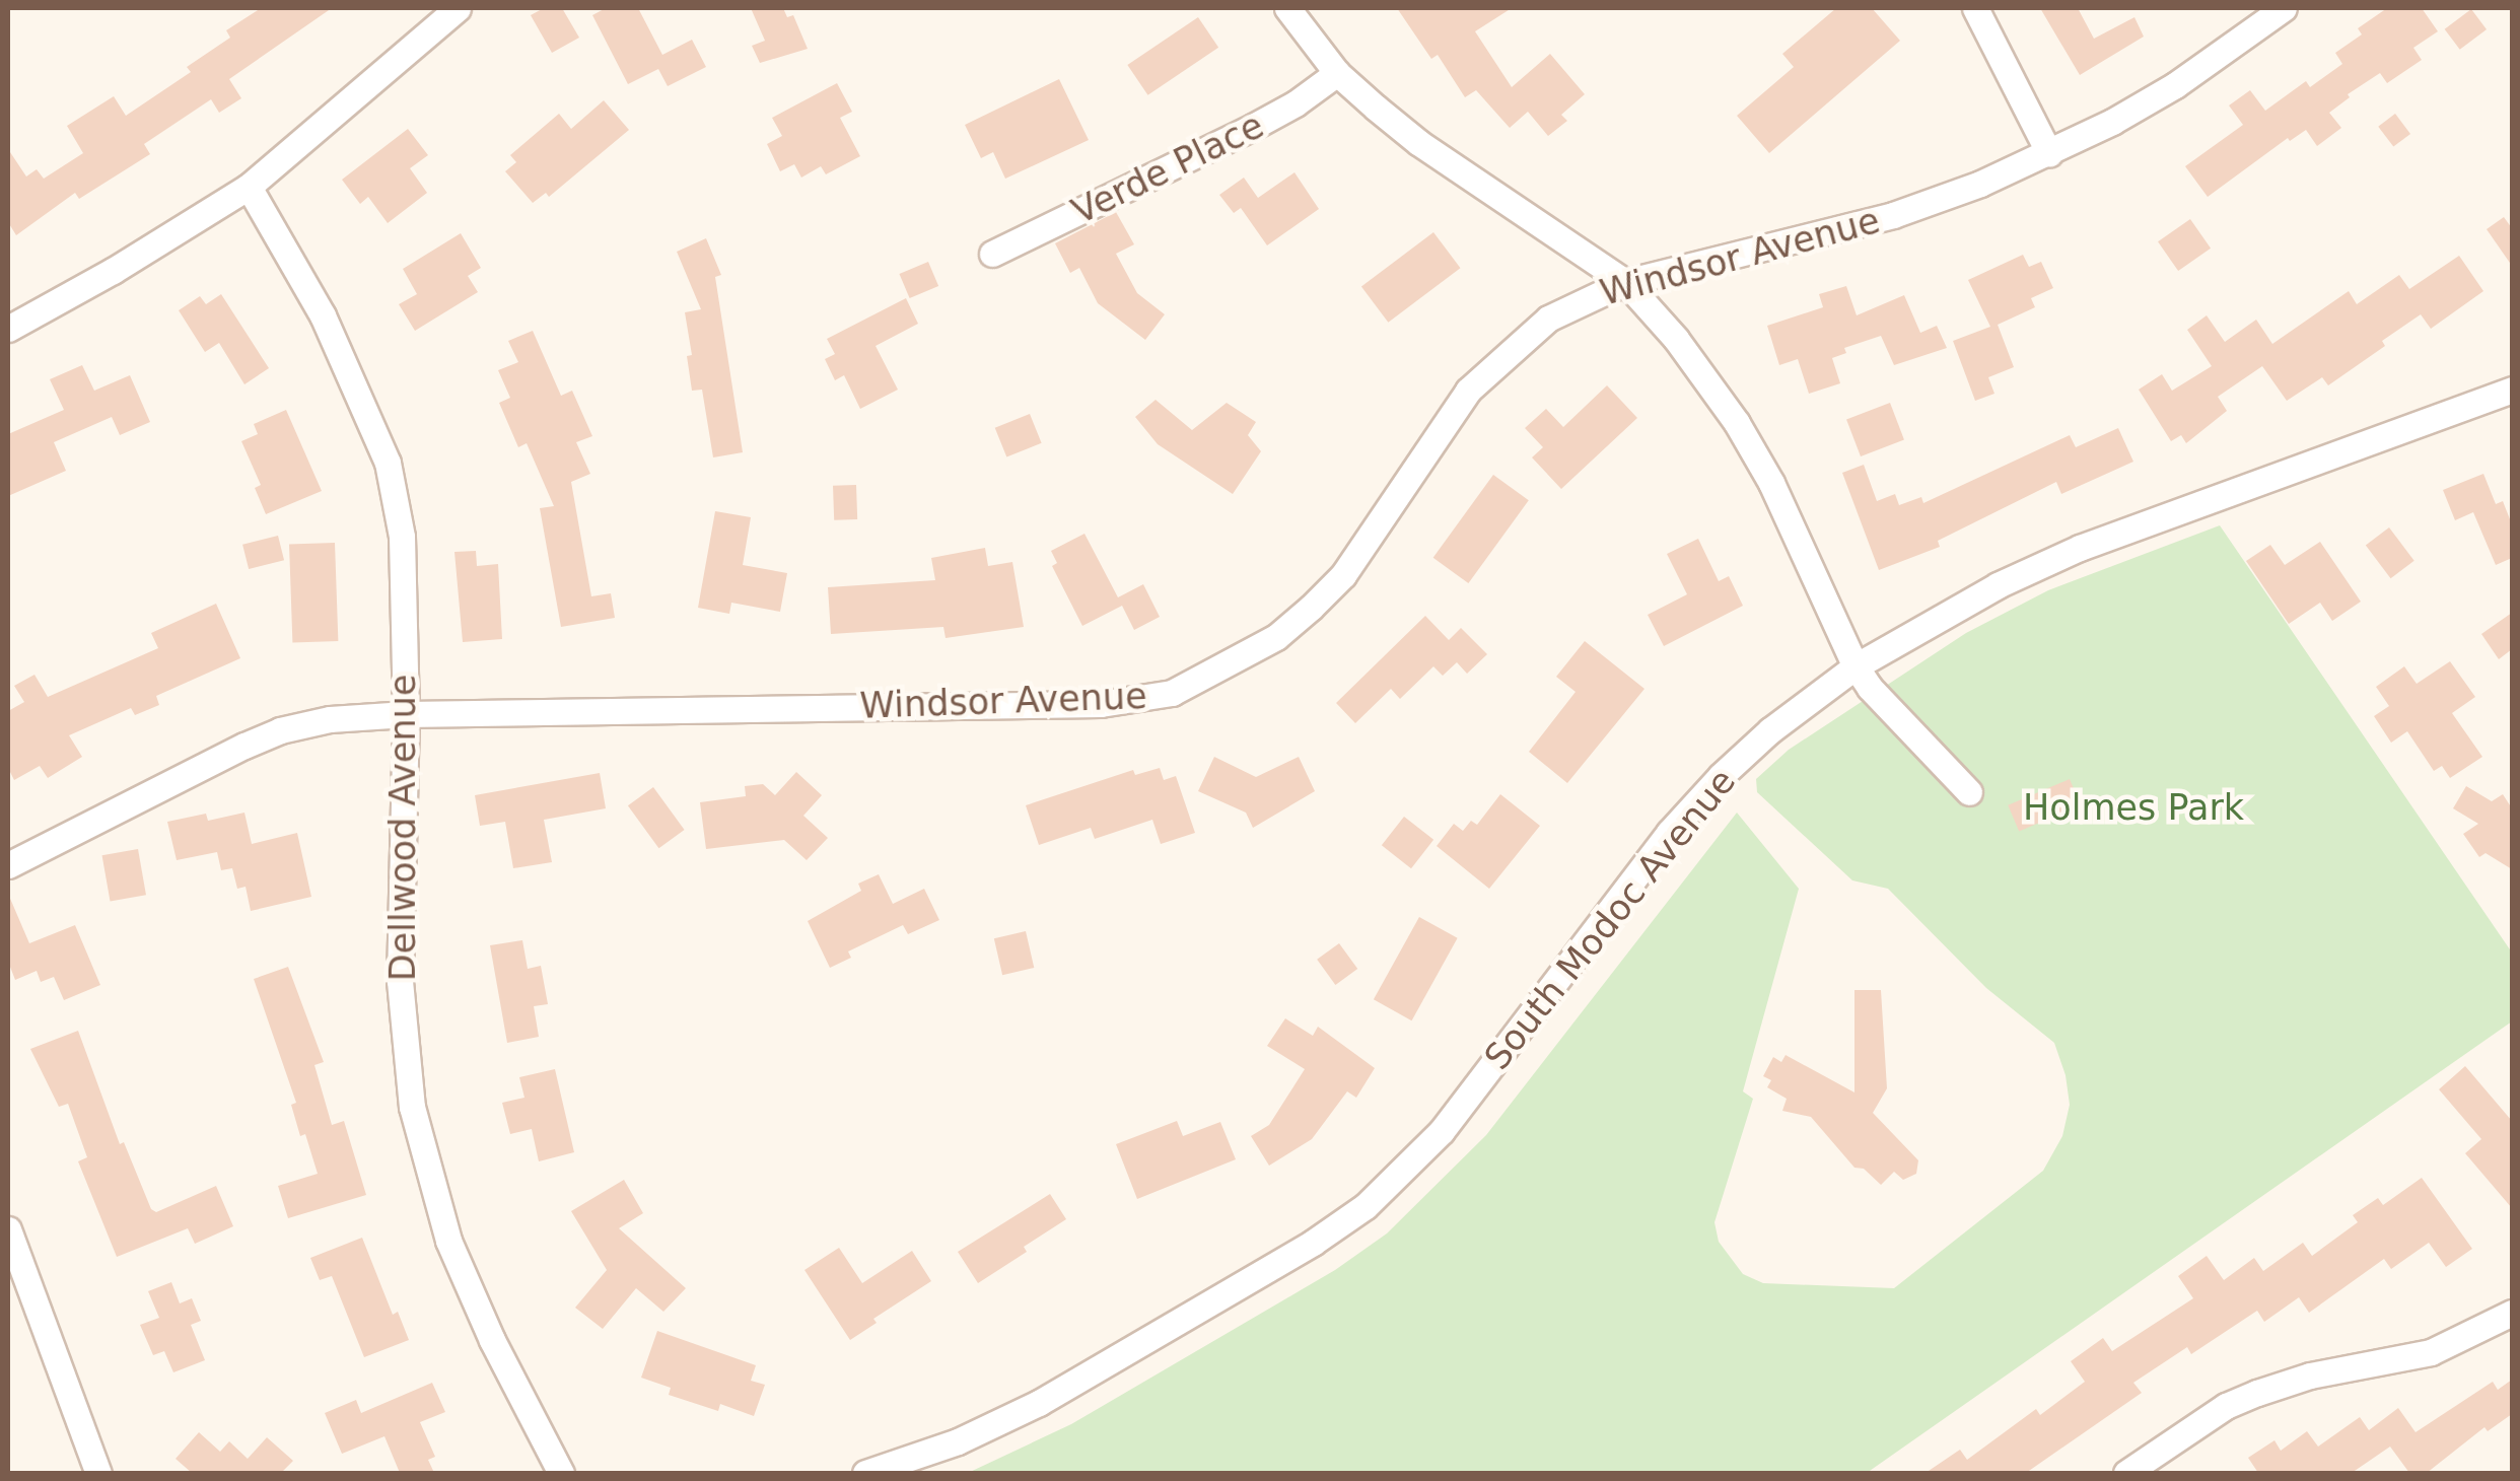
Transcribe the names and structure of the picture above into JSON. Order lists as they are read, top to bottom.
{
  "streets": {
    "street": [
      "Verde Place",
      "Windsor Avenue",
      "Dellwood Avenue",
      "South Modoc Avenue"
    ]
  },
  "crossings": [
    ["Windsor Avenue", "Dellwood Avenue"]
  ],
  "parks": ["Holmes Park"]
}
